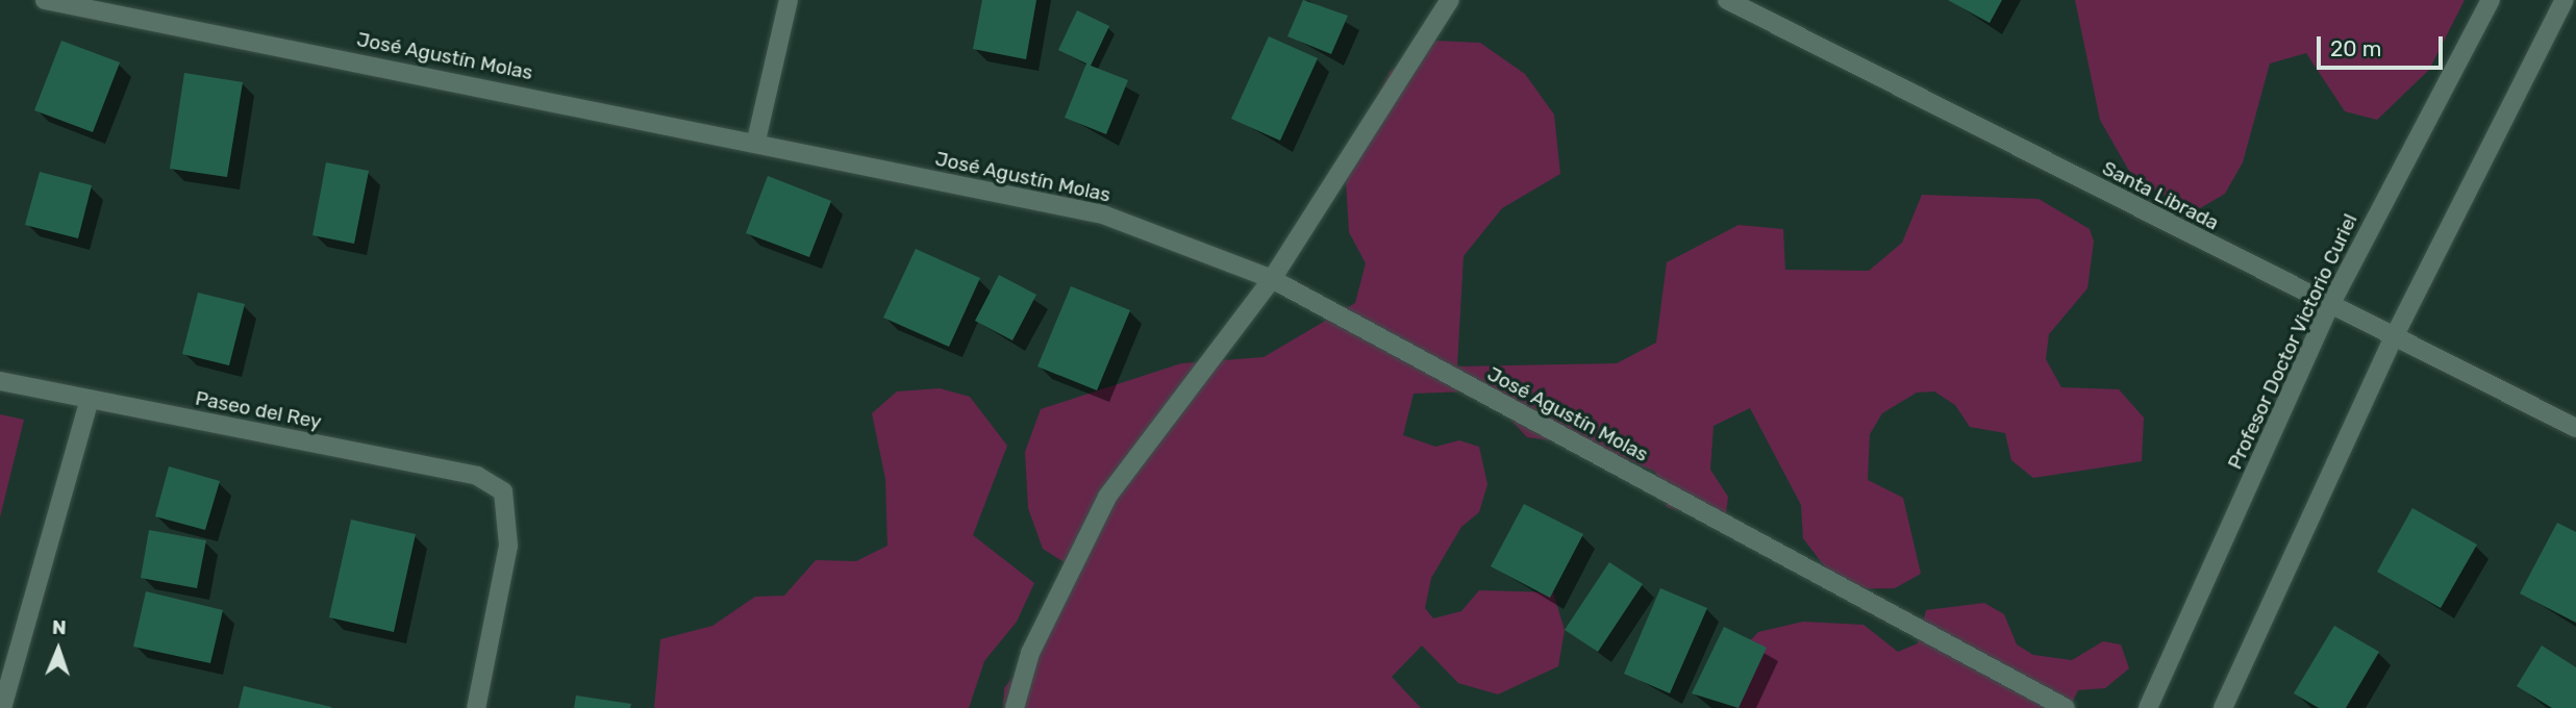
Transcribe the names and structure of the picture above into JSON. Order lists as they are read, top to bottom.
{
  "streets": {
    "street": [
      "José Agustín Molas",
      "Santa Librada",
      "Profesor Doctor Victorio Curiel",
      "Paseo del Rey"
    ]
  },
  "crossings": [
    ["Santa Librada", "Profesor Doctor Victorio Curiel"]
  ],
  "scale_bar": "20 m",
  "north": "top"
}
